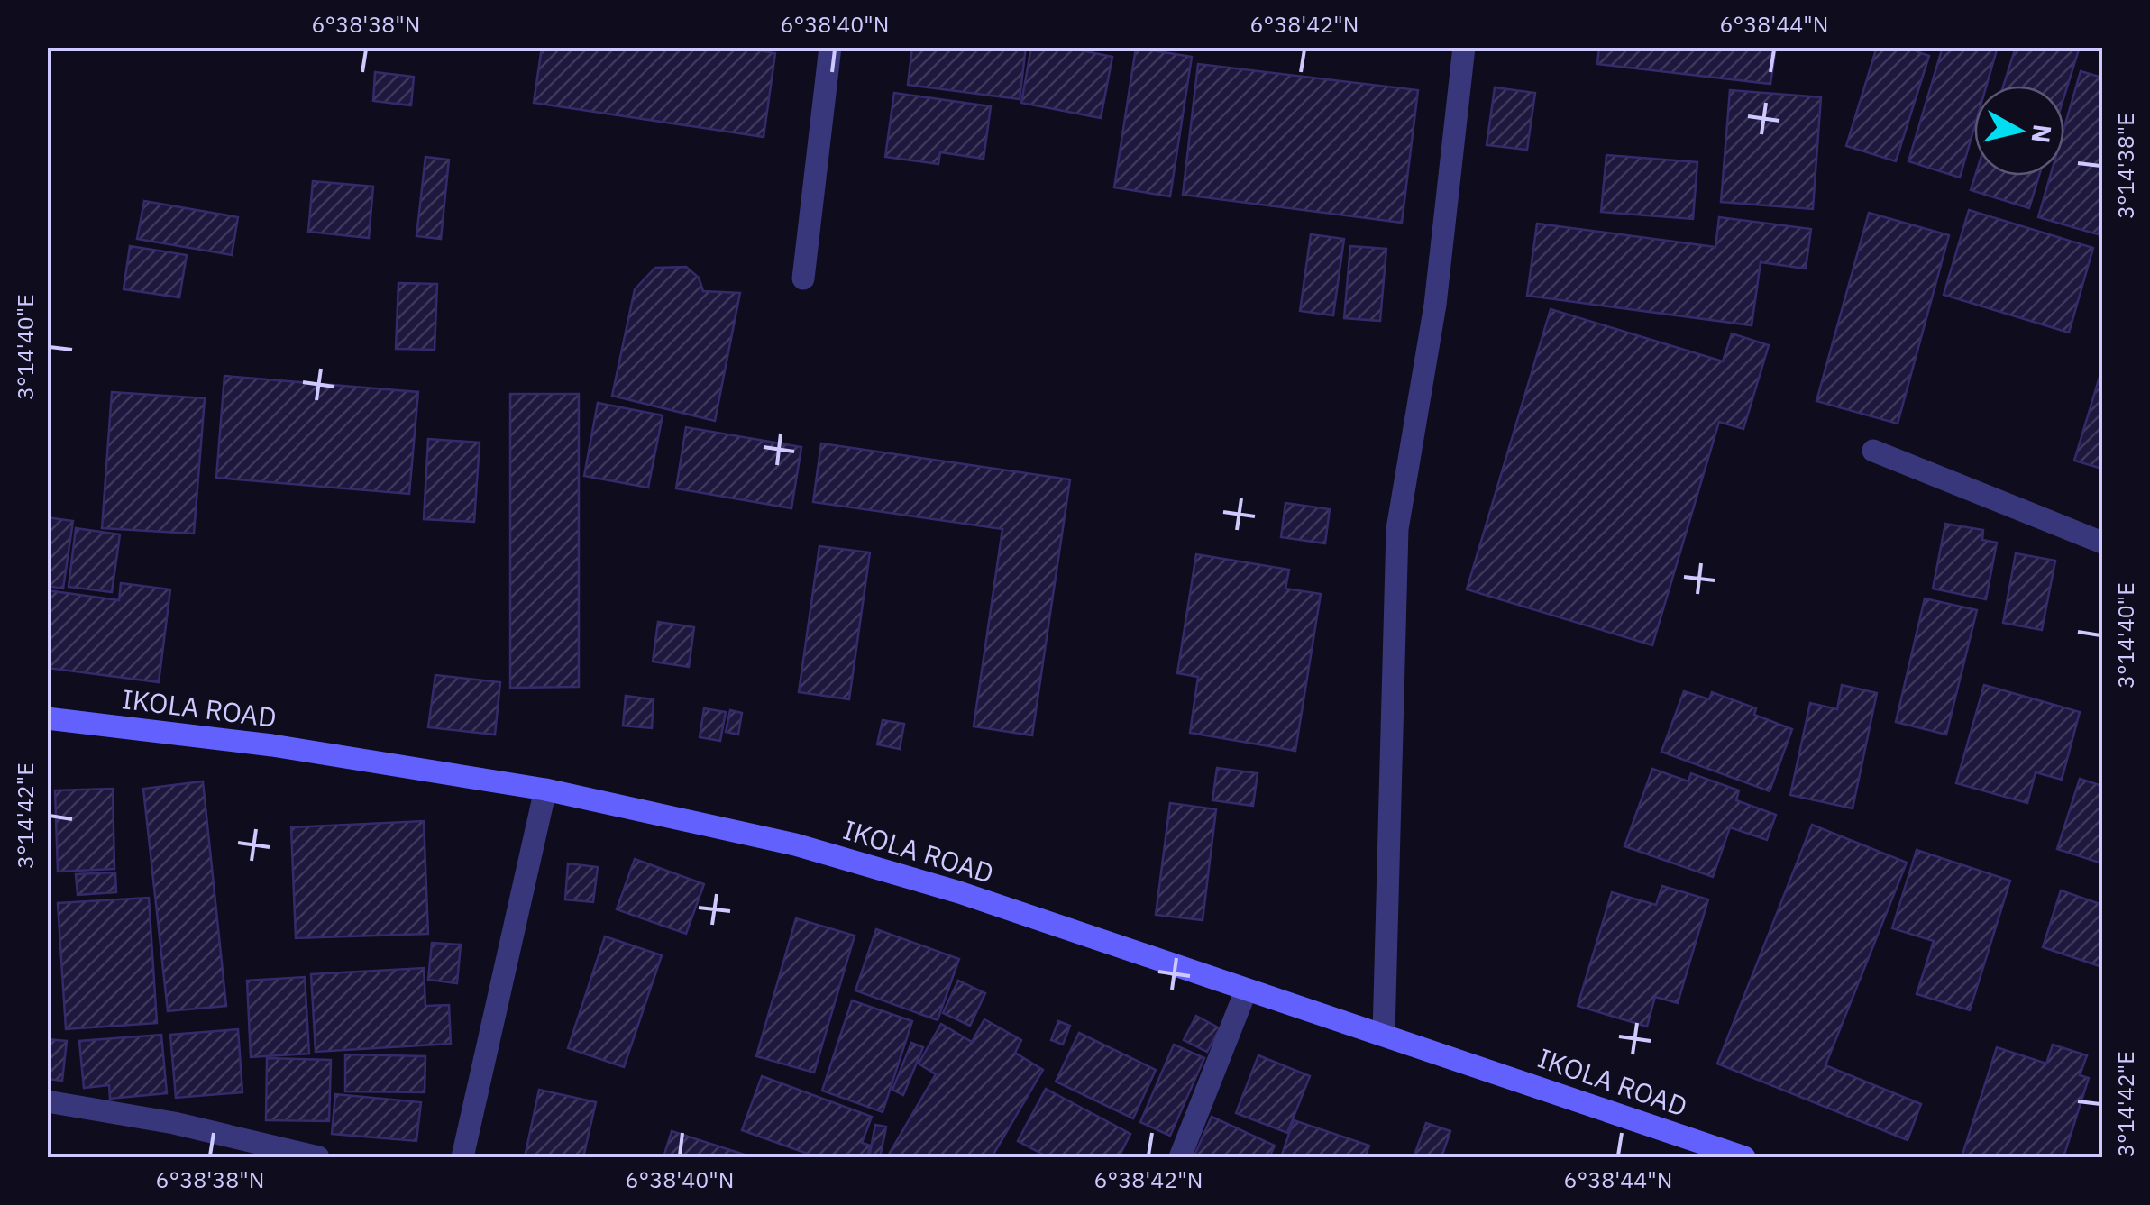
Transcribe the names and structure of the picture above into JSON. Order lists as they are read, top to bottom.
{
  "streets": {
    "street": ["IKOLA ROAD"]
  },
  "north": "right",
  "coordinates": [
    "6°38'38\"N",
    "6°38'40\"N",
    "6°38'42\"N",
    "6°38'44\"N",
    "3°14'38\"E",
    "3°14'40\"E",
    "3°14'42\"E"
  ]
}
